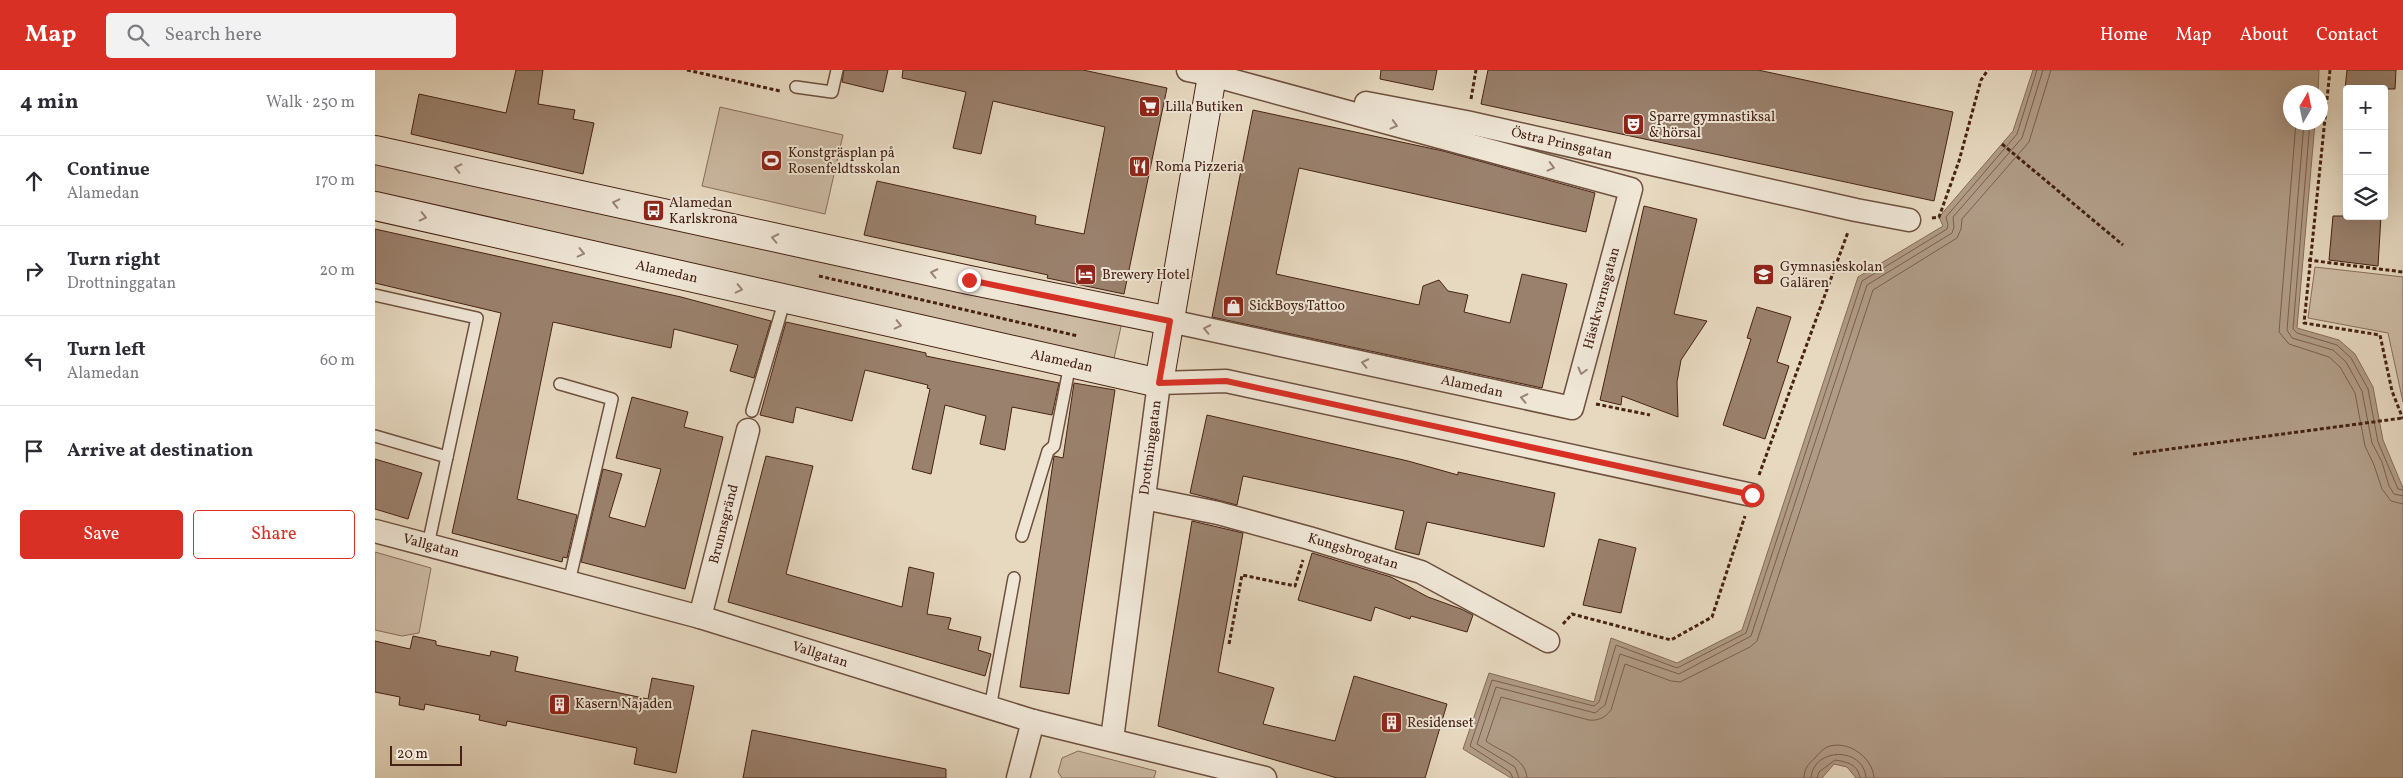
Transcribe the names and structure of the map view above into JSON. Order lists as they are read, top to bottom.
{
  "streets": {
    "street": [
      "Östra Prinsgatan",
      "Alamedan",
      "Hästkvarnsgatan",
      "Drottninggatan",
      "Brunnsgränd",
      "Vallgatan",
      "Kungsbrogatan"
    ]
  },
  "crossings": [
    ["Östra Prinsgatan", "Hästkvarnsgatan"],
    ["Östra Prinsgatan", "Drottninggatan"],
    ["Alamedan", "Hästkvarnsgatan"],
    ["Alamedan", "Drottninggatan"],
    ["Alamedan", "Brunnsgränd"],
    ["Drottninggatan", "Vallgatan"],
    ["Drottninggatan", "Kungsbrogatan"],
    ["Brunnsgränd", "Vallgatan"]
  ],
  "one_way": ["Hästkvarnsgatan"],
  "places": {
    "supermarket": ["Lilla Butiken"],
    "theatre": ["Sparre gymnastiksal & hörsal"],
    "sports": ["Konstgräsplan på Rosenfeldtsskolan"],
    "restaurant": ["Roma Pizzeria"],
    "bus stop": ["Alamedan Karlskrona"],
    "hotel": ["Brewery Hotel"],
    "school or university": ["Gymnasieskolan Galären"],
    "shop": ["SickBoys Tattoo"],
    "building": ["Kasern Najaden", "Residenset"]
  },
  "scale_bar": "20 m",
  "north": "top",
  "page": {
    "header": "Map",
    "search": "Search here",
    "nav": [
      "Home",
      "Map",
      "About",
      "Contact"
    ],
    "heading": ["4 min", "Walk · 250 m"],
    "map_buttons": ["+", "−"],
    "list": [
      ["Continue", "Alamedan", "170 m"],
      ["Turn right", "Drottninggatan", "20 m"],
      ["Turn left", "Alamedan", "60 m"],
      "Arrive at destination"
    ],
    "buttons": ["Save", "Share"],
    "scale": "20 m"
  }
}
